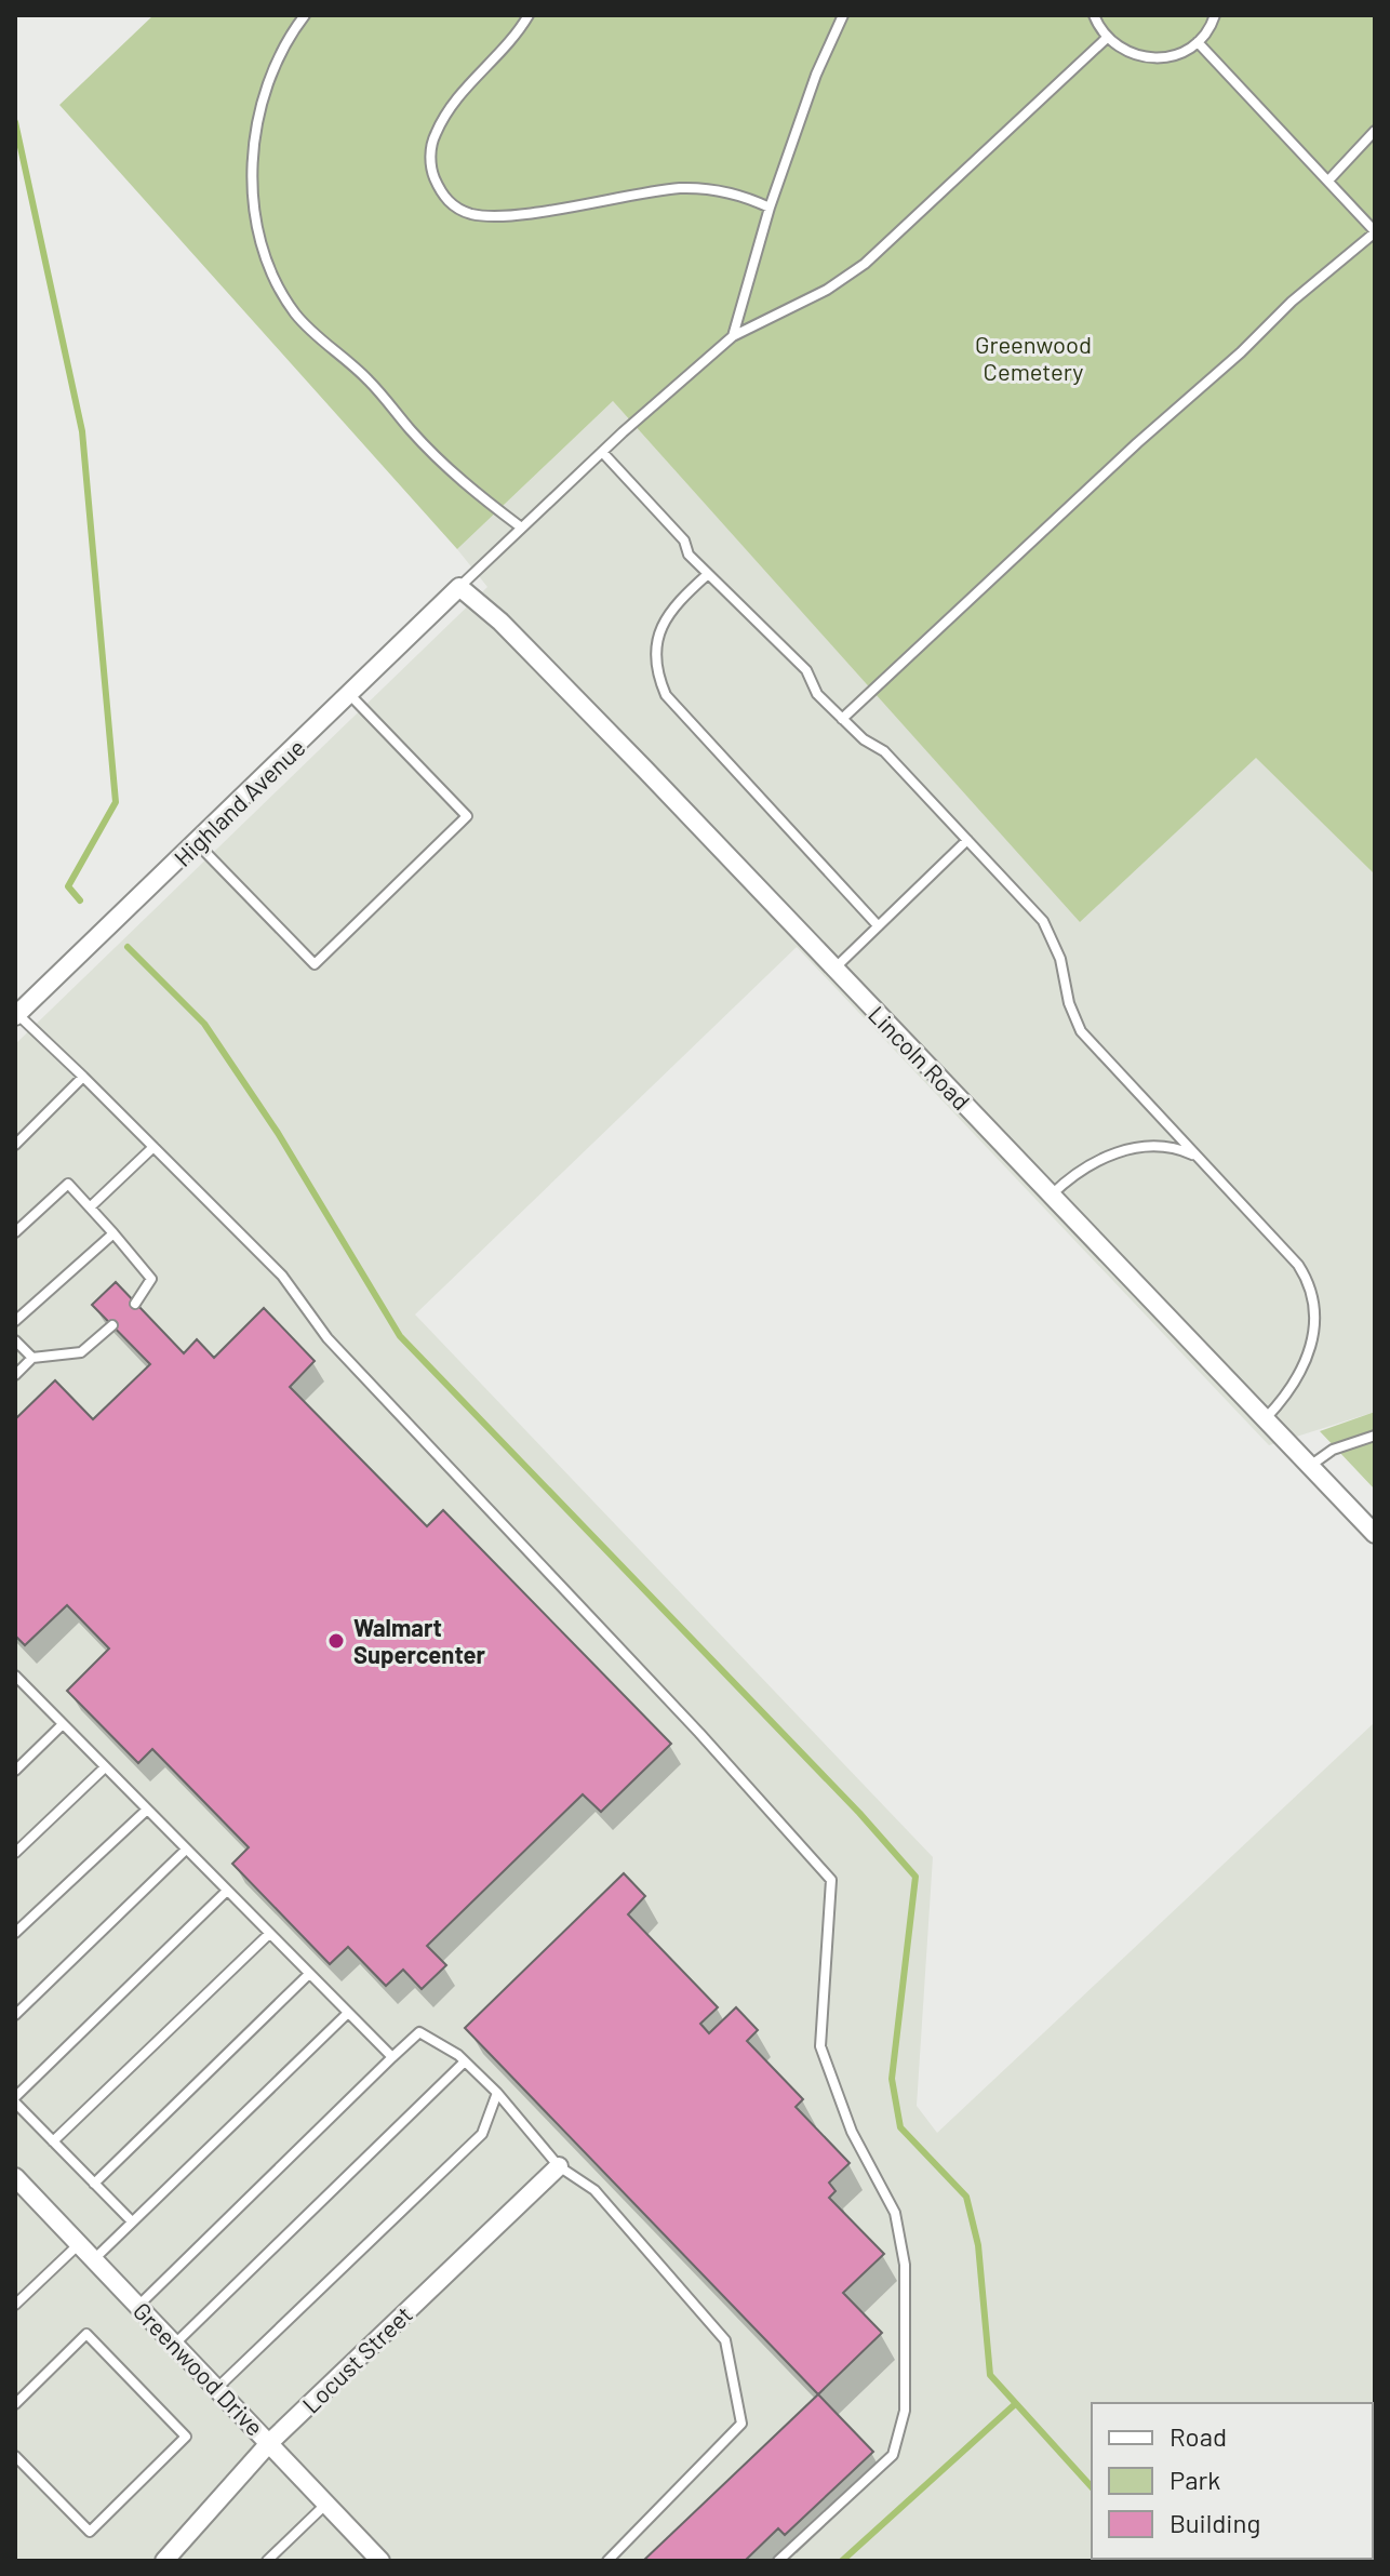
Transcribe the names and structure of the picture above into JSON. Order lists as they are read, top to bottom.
{
  "streets": {
    "street": [
      "Highland Avenue",
      "Lincoln Road",
      "Locust Street",
      "Greenwood Drive"
    ]
  },
  "crossings": [
    ["Highland Avenue", "Lincoln Road"],
    ["Locust Street", "Greenwood Drive"]
  ],
  "parks": ["Greenwood Cemetery"],
  "places": ["Walmart Supercenter"],
  "legend": ["Road", "Park", "Building"]
}
